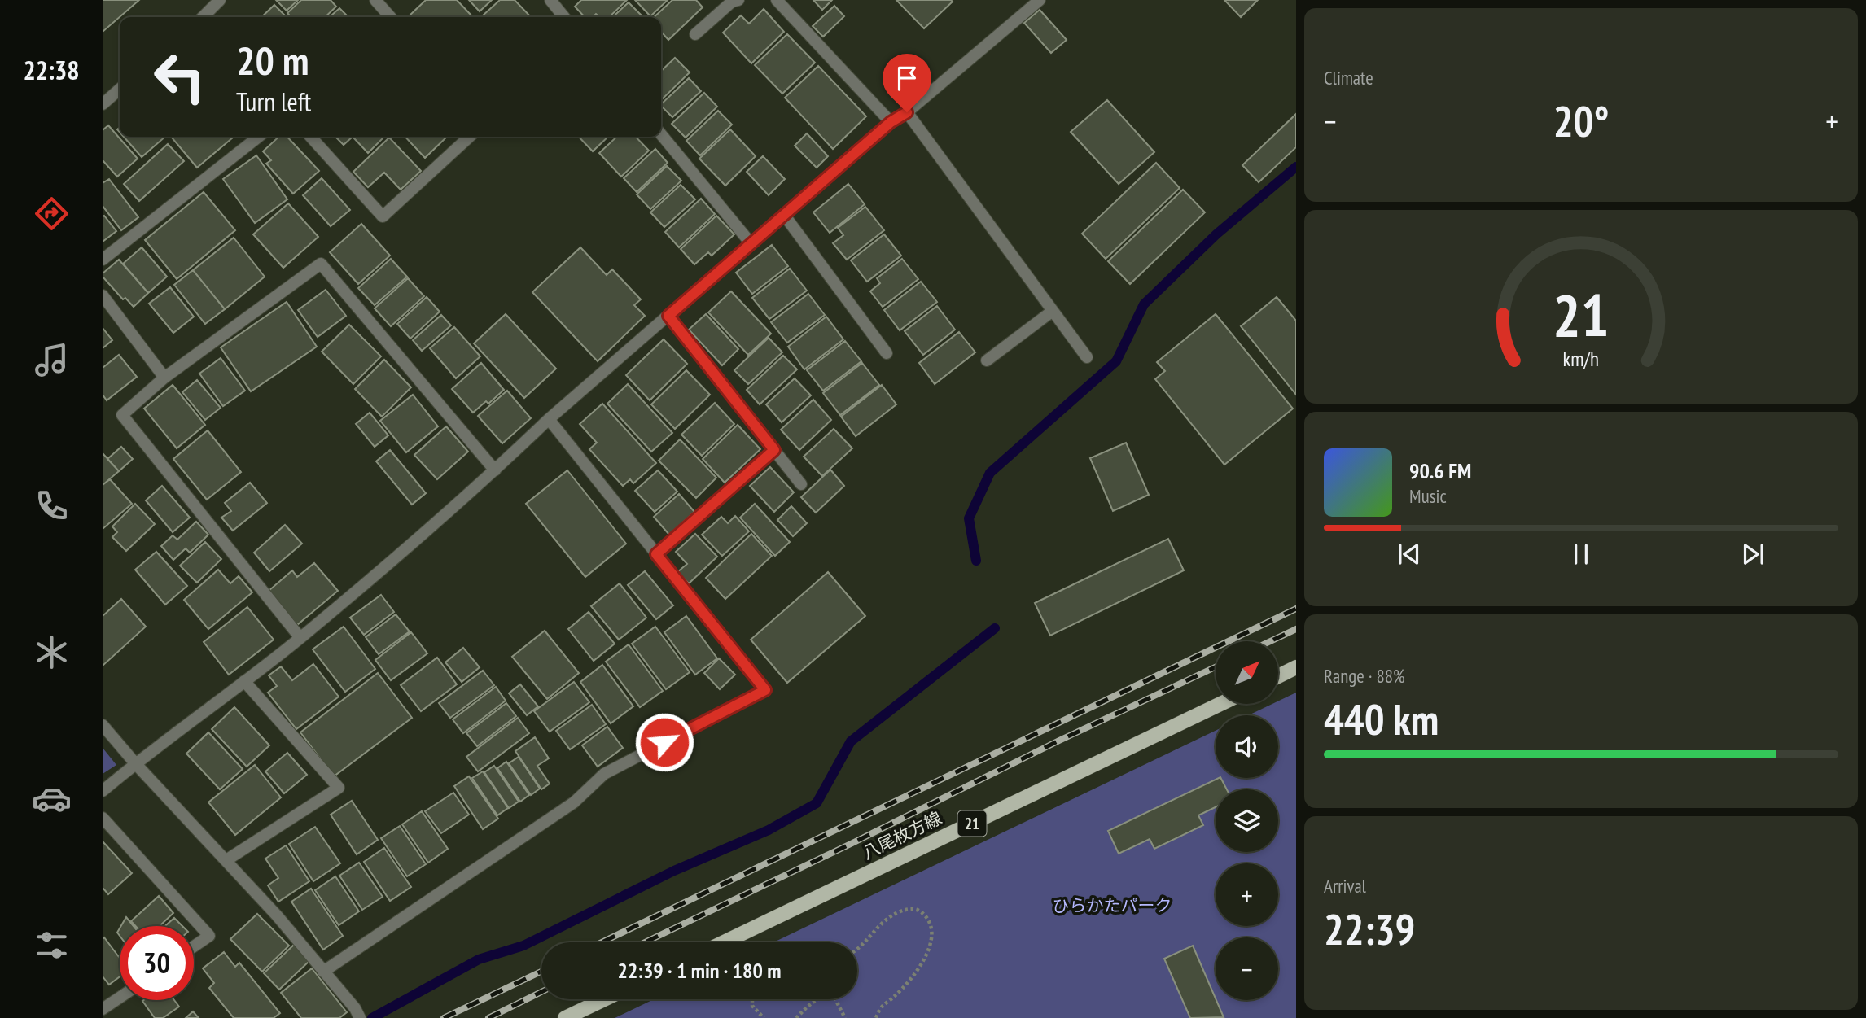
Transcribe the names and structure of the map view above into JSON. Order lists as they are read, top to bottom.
{
  "streets": {
    "main road": ["21", "八尾枚方線"]
  },
  "parks": ["ひらかたパーク"],
  "north": "top right",
  "page": {
    "tabs": "22:38",
    "tile": [
      "Climate",
      ["Range · 88%", "440 km"],
      ["Arrival", "22:39"]
    ],
    "turn": ["20 m", "Turn left"],
    "heat": ["−", "20°", "+"],
    "song": ["90.6 FM", "Music"],
    "map_buttons": ["+", "−"],
    "limit": "30",
    "trip": "22:39 · 1 min · 180 m",
    "gauge": ["21", "km/h"]
  }
}
